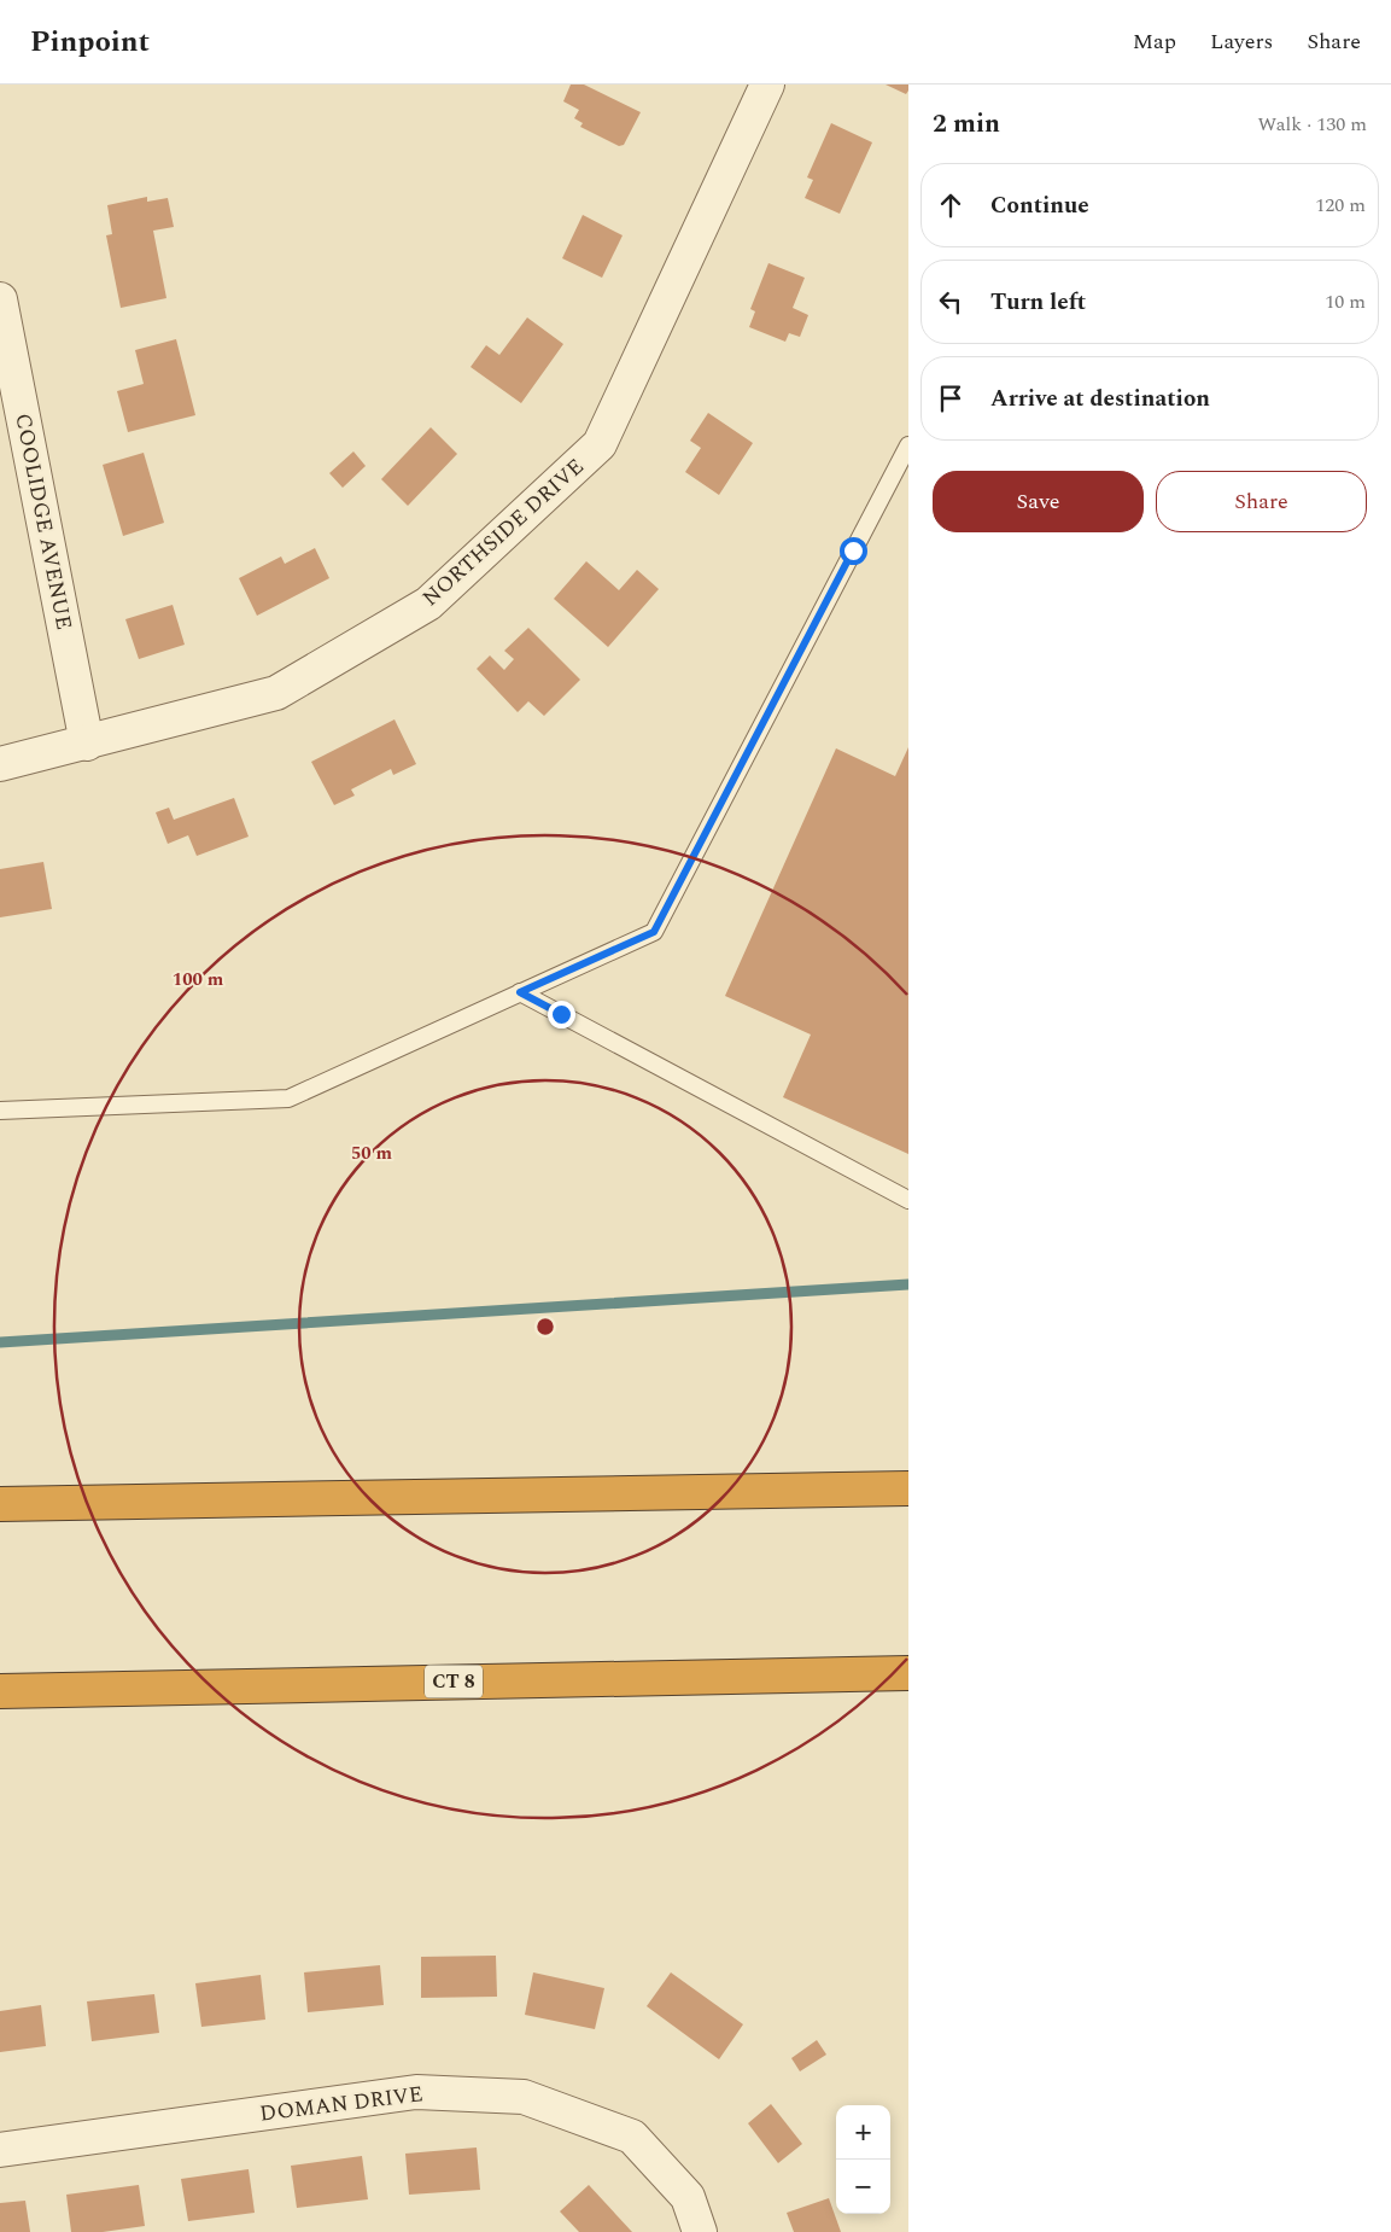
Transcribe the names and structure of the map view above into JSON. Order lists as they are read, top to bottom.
{
  "streets": {
    "highway": ["CT 8"],
    "street": ["COOLIDGE AVENUE", "NORTHSIDE DRIVE", "DOMAN DRIVE"]
  },
  "crossings": [
    ["COOLIDGE AVENUE", "NORTHSIDE DRIVE"]
  ],
  "page": {
    "header": "Pinpoint",
    "nav": ["Map", "Layers", "Share"],
    "heading": ["2 min", "Walk · 130 m"],
    "list": [
      ["Continue", "120 m"],
      ["Turn left", "10 m"],
      "Arrive at destination"
    ],
    "buttons": ["Save", "Share"],
    "map_buttons": ["+", "−"]
  },
  "rings": ["100 m", "50 m"]
}
